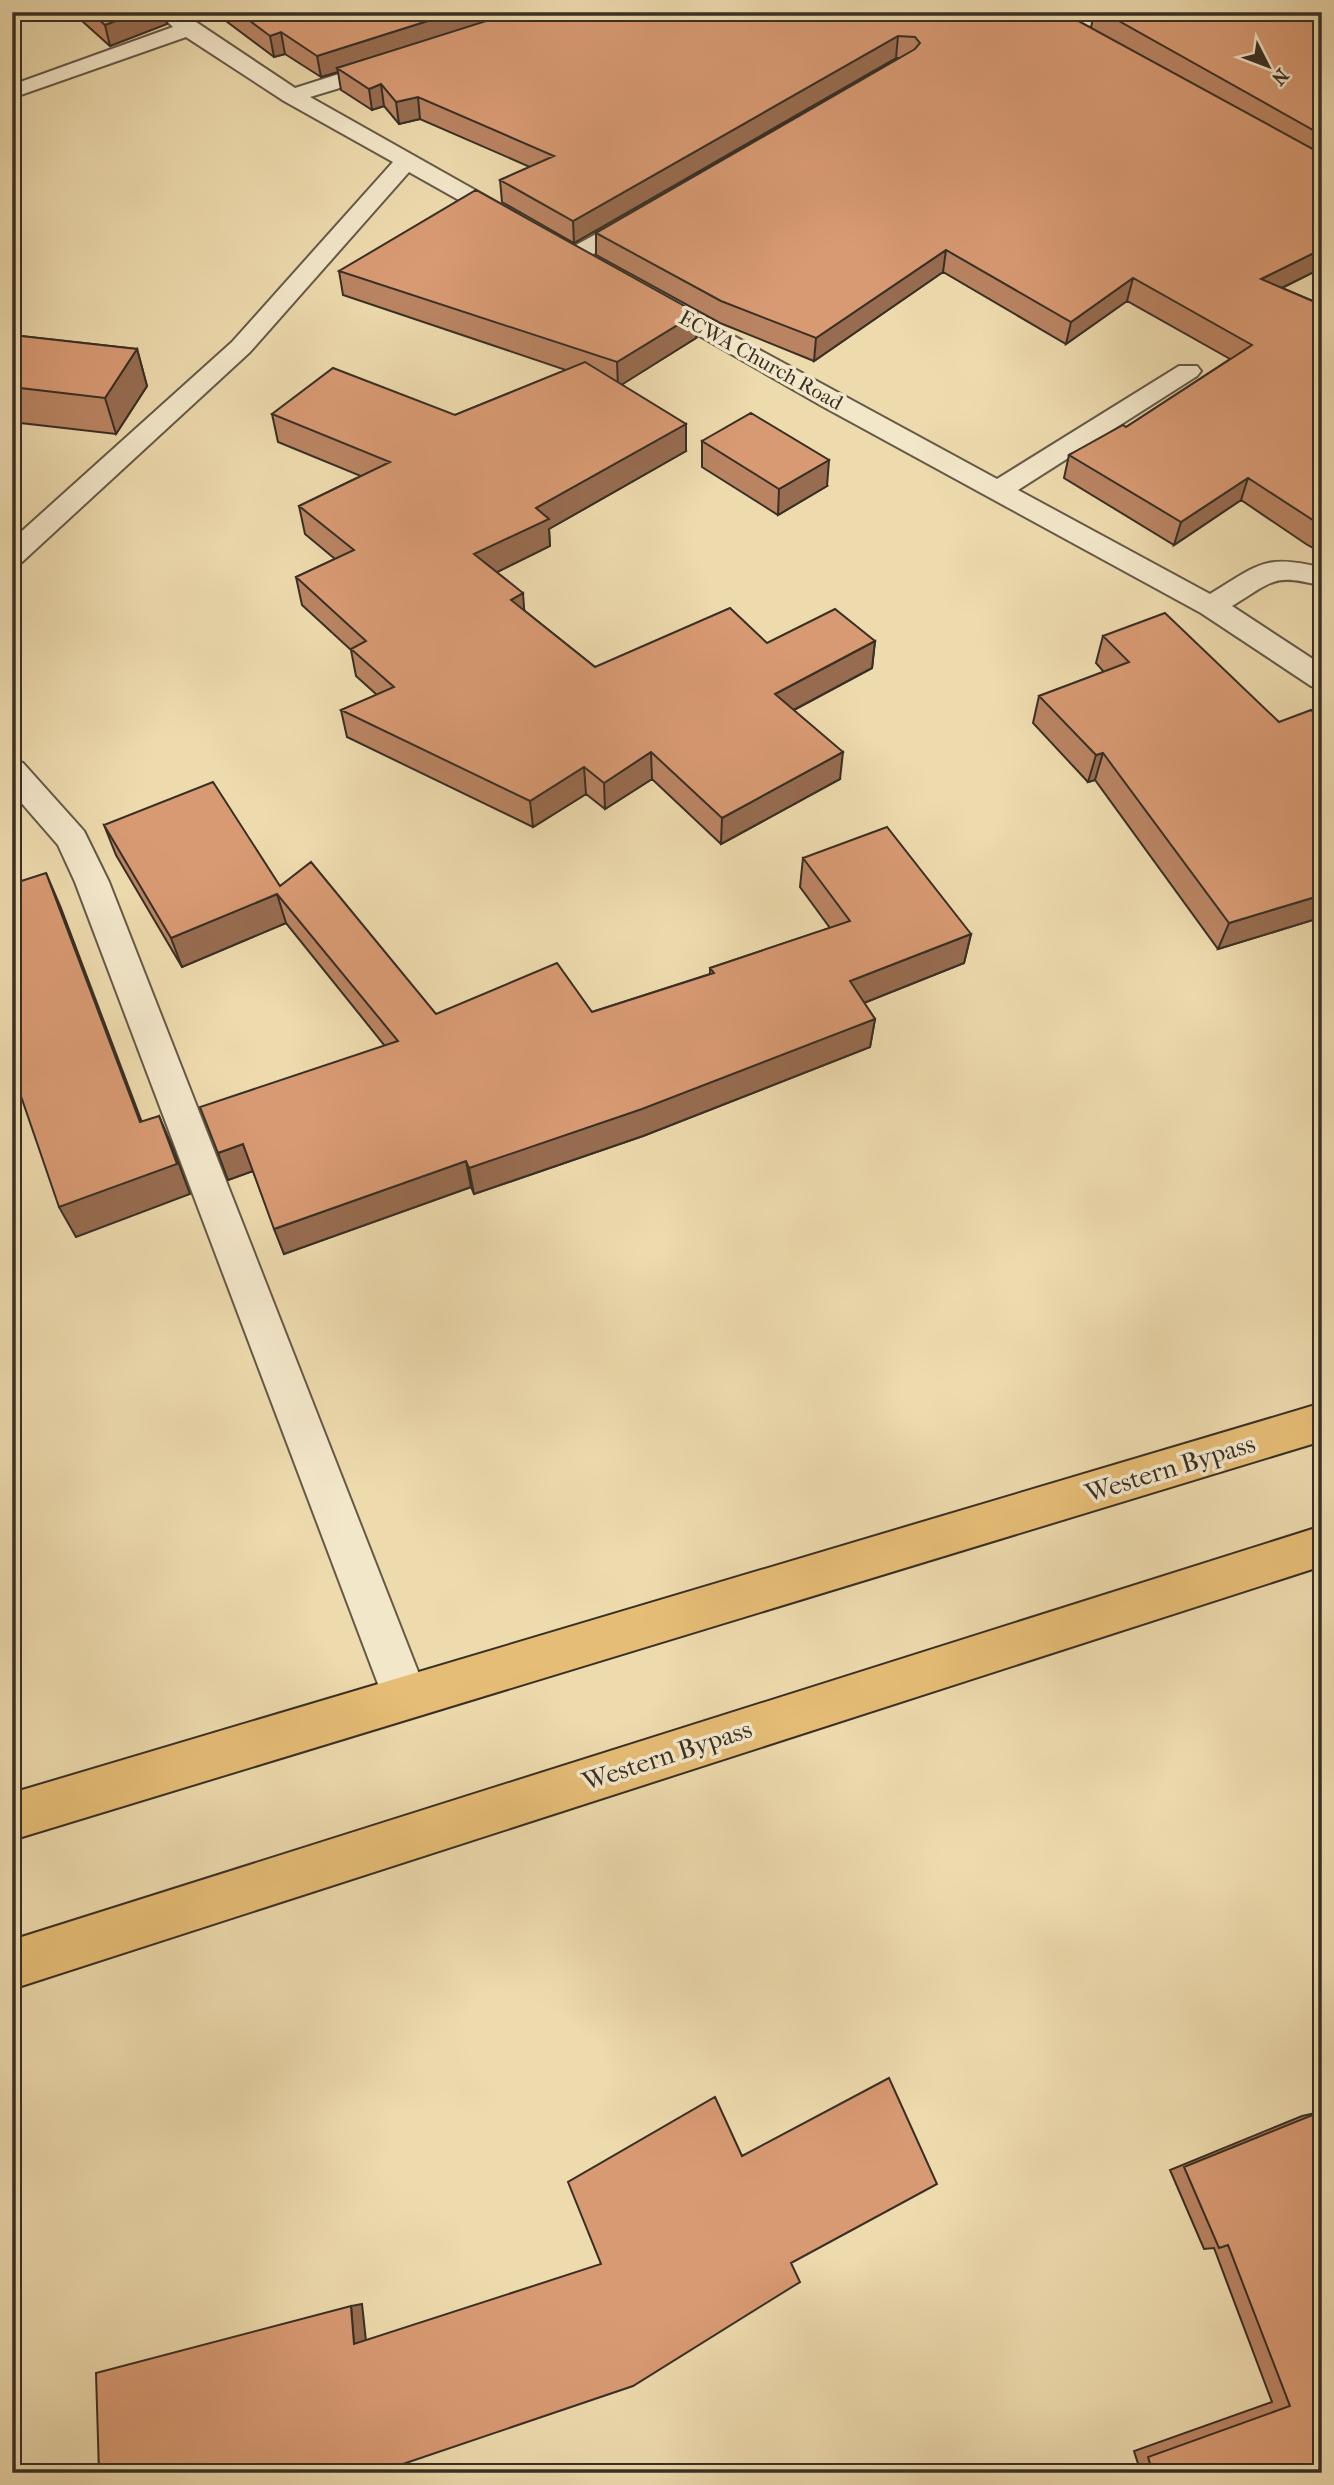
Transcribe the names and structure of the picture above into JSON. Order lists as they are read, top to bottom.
{
  "streets": {
    "main road": ["Western Bypass"],
    "street": ["ECWA Church Road"]
  },
  "north": "bottom right"
}
